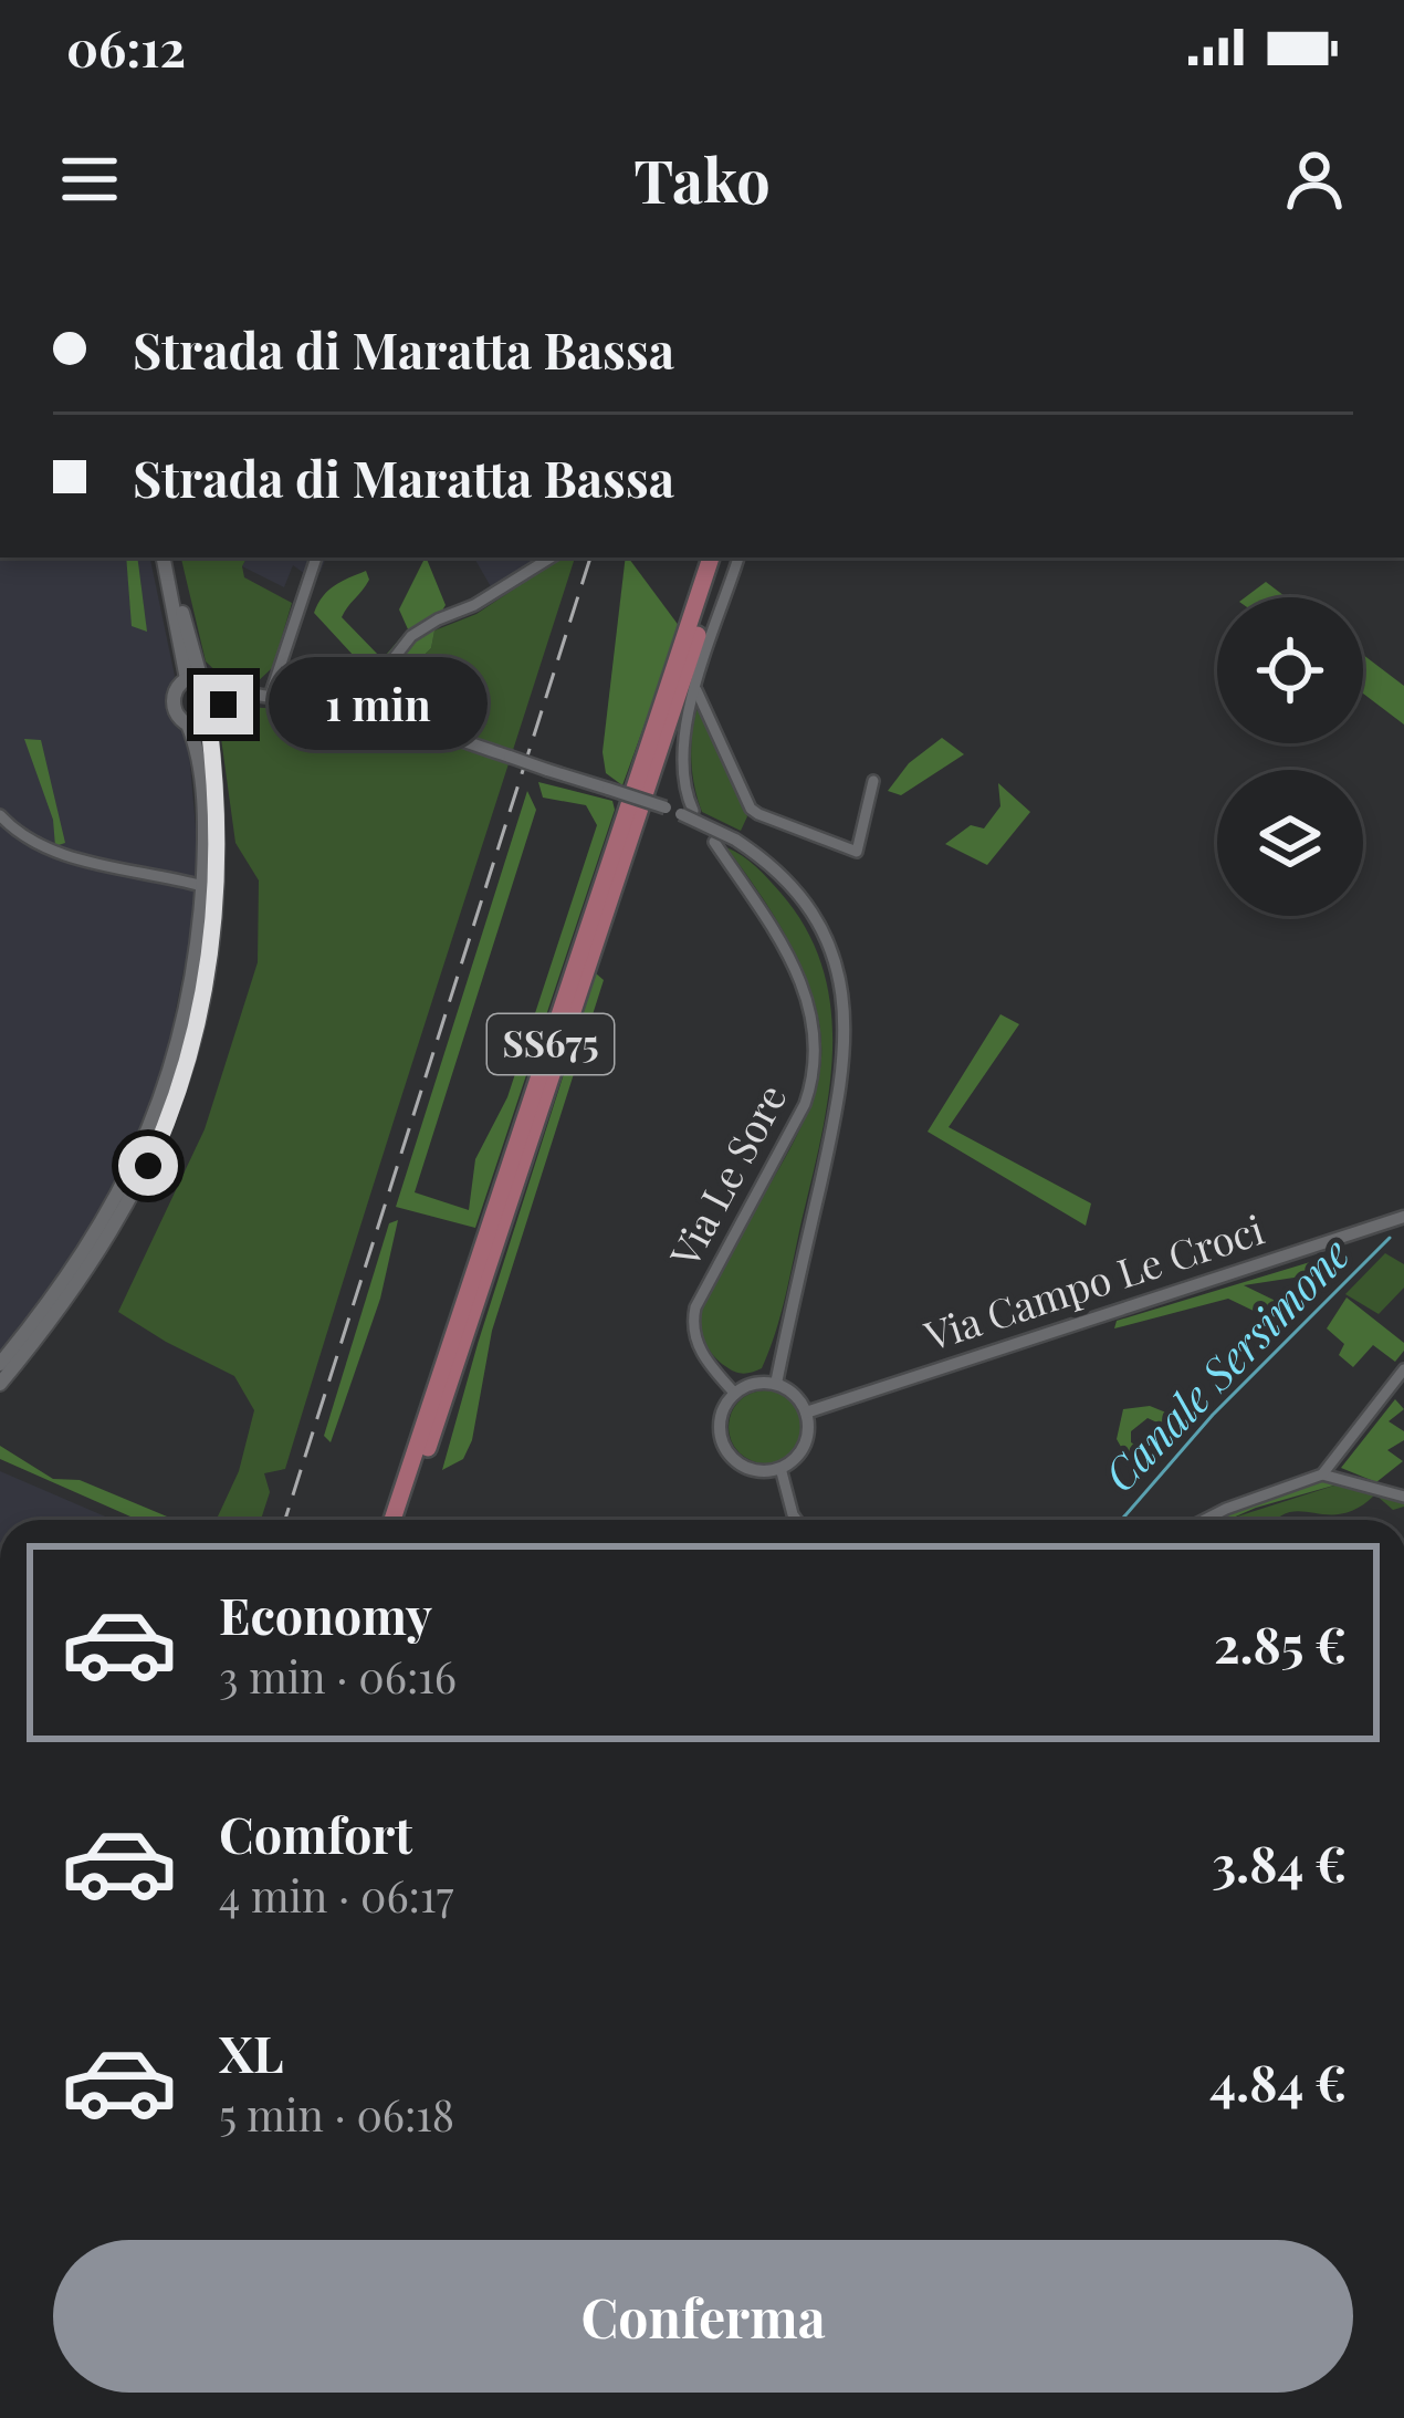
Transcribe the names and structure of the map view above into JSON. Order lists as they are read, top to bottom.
{
  "streets": {
    "highway": ["SS675"],
    "street": ["Via Le Sore", "Via Campo Le Croci"]
  },
  "crossings": [
    ["Via Le Sore", "Via Campo Le Croci"]
  ],
  "water": ["Canale Sersimone"],
  "page": {
    "status": "06:12",
    "header": "Tako",
    "banner": ["Strada di Maratta Bassa", "Strada di Maratta Bassa"],
    "bubble": "1 min",
    "list": [
      {
        "name": "Economy",
        "note": "3 min · 06:16",
        "value": "2.85 €"
      },
      {
        "name": "Comfort",
        "note": "4 min · 06:17",
        "value": "3.84 €"
      },
      {
        "name": "XL",
        "note": "5 min · 06:18",
        "value": "4.84 €"
      }
    ],
    "buttons": "Conferma"
  }
}
